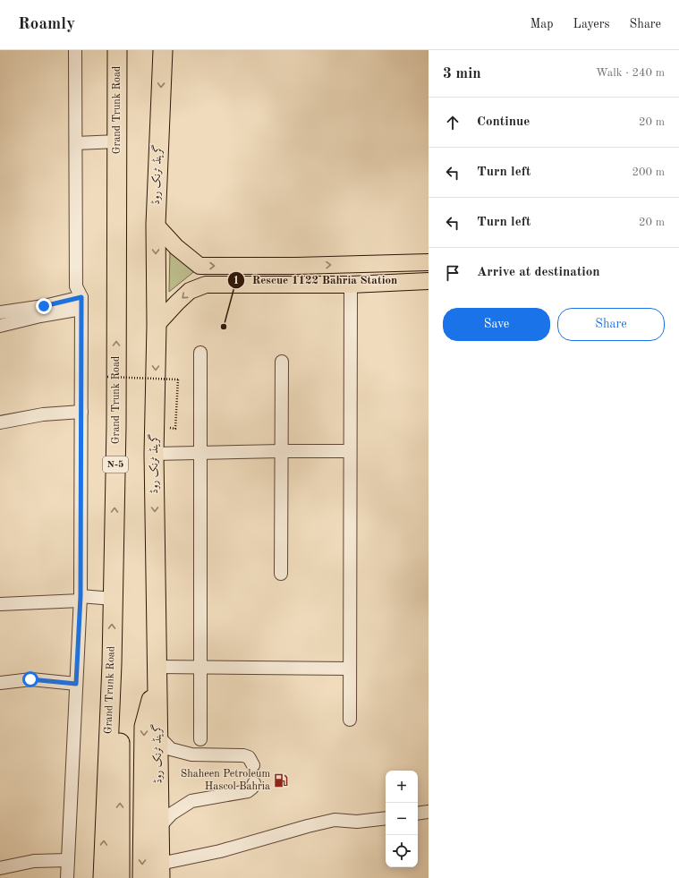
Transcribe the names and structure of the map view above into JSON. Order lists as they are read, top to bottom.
{
  "streets": {
    "highway": ["Grand Trunk Road", "گرینڈ ٹرنک روڈ", "N-5"]
  },
  "one_way": ["گرینڈ ٹرنک روڈ"],
  "places": {
    "other": ["Rescue 1122 Bahria Station"],
    "fuel station": ["Shaheen Petroleum Hascol Bahria"]
  },
  "page": {
    "header": "Roamly",
    "nav": ["Map", "Layers", "Share"],
    "heading": ["3 min", "Walk · 240 m"],
    "list": [
      ["Continue", "20 m"],
      ["Turn left", "200 m"],
      ["Turn left", "20 m"],
      "Arrive at destination"
    ],
    "buttons": ["Save", "Share"],
    "map_buttons": ["+", "−"]
  }
}
